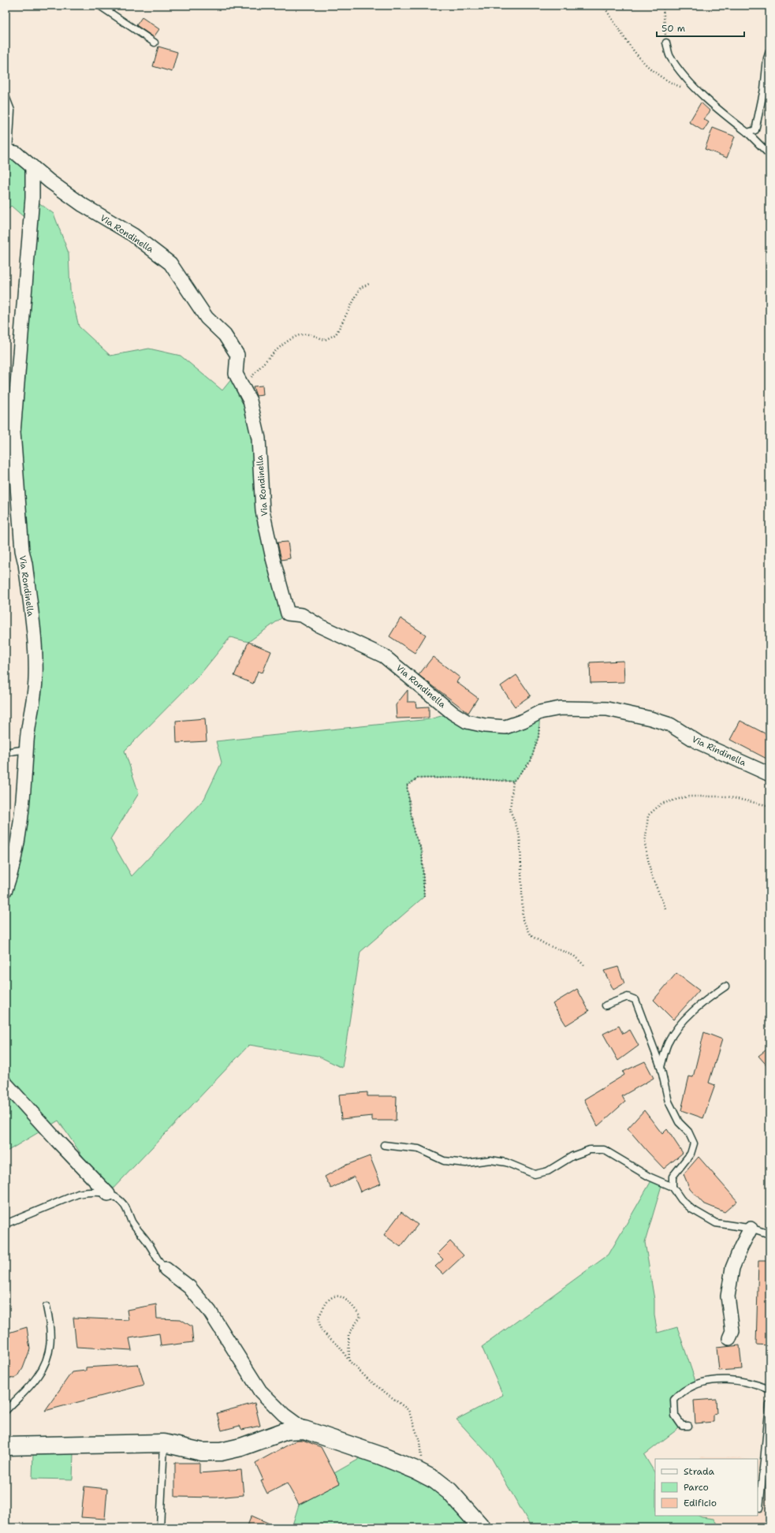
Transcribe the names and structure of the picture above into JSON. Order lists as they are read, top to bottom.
{
  "streets": {
    "street": ["Via Rondinella", "Via Rindinella"]
  },
  "crossings": [
    ["Via Rondinella", "Via Rindinella"]
  ],
  "legend": ["Strada", "Parco", "Edificio"],
  "scale_bar": "50 m"
}
